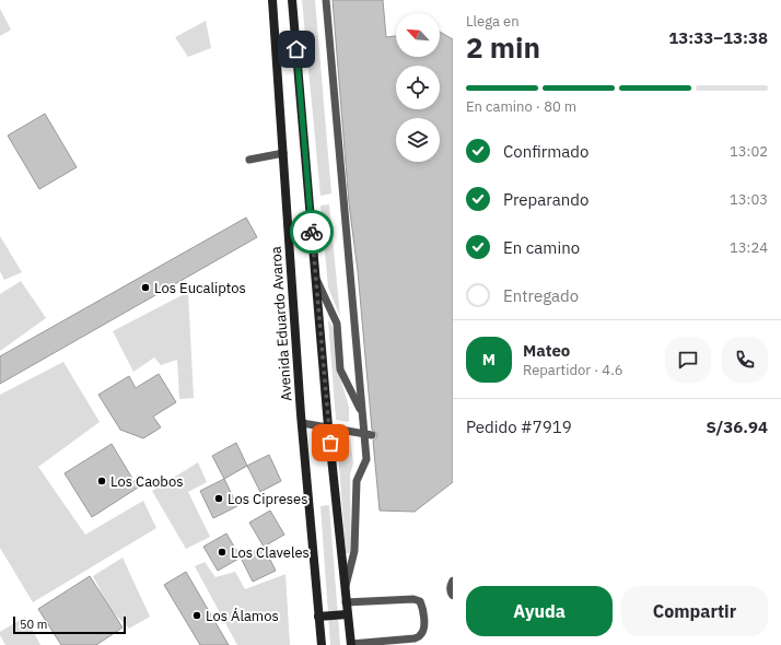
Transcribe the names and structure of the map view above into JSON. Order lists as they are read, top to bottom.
{
  "streets": {
    "main road": ["Avenida Eduardo Avaroa"]
  },
  "places": [
    "Los Eucaliptos",
    "Los Caobos",
    "Los Cipreses",
    "Los Claveles",
    "Los Álamos"
  ],
  "scale_bar": "50 m",
  "north": "top left",
  "page": {
    "heading": ["2 min", "Llega en", "13:33–13:38"],
    "panel": [
      "Mateo",
      "Repartidor · 4.6",
      "Pedido #7919",
      "S/36.94"
    ],
    "bar": "En camino · 80 m",
    "list": [
      ["Confirmado", "13:02"],
      ["Preparando", "13:03"],
      ["En camino", "13:24"],
      "Entregado"
    ],
    "round": "M",
    "buttons": ["Ayuda", "Compartir"],
    "scale": "50 m"
  }
}
